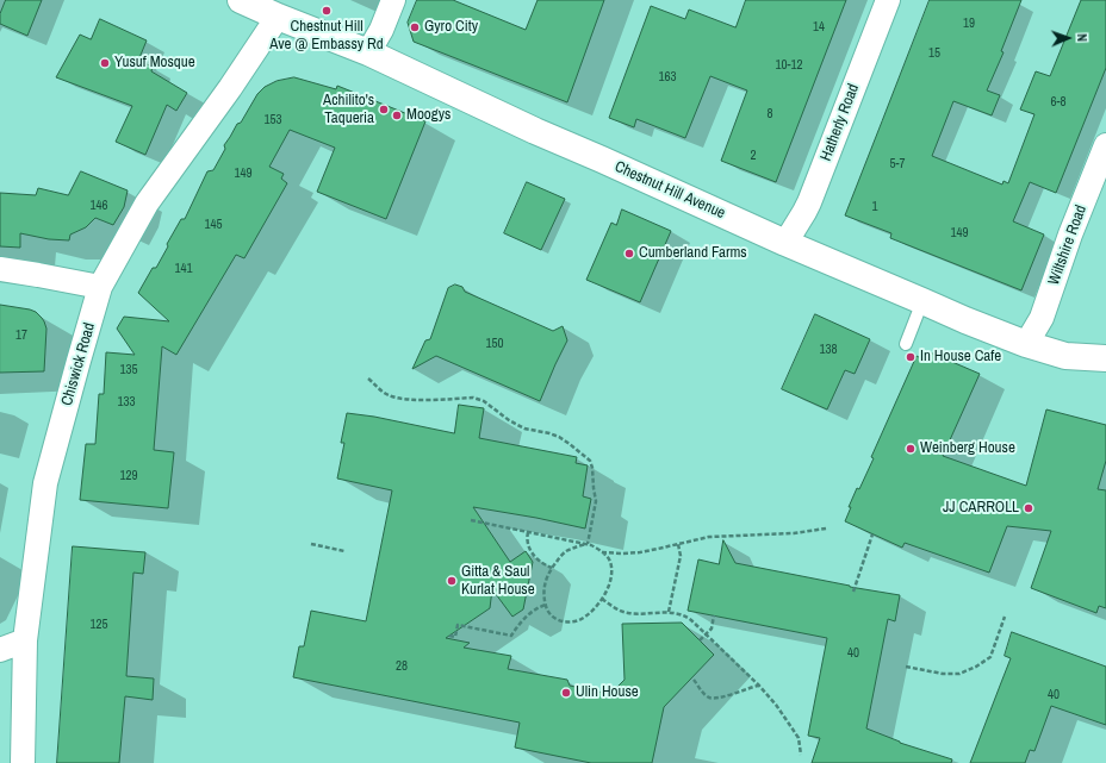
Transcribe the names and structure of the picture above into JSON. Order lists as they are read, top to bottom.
{
  "streets": {
    "main road": ["Chestnut Hill Avenue"],
    "street": ["Hatherly Road", "Wiltshire Road", "Chiswick Road"]
  },
  "crossings": [
    ["Hatherly Road", "Chestnut Hill Avenue"],
    ["Chestnut Hill Avenue", "Wiltshire Road"],
    ["Chestnut Hill Avenue", "Chiswick Road"]
  ],
  "places": [
    "Chestnut Hill Ave @ Embassy Rd",
    "Gyro City",
    "Yusuf Mosque",
    "Achilito's Taqueria",
    "Moogys",
    "Cumberland Farms",
    "In House Cafe",
    "Weinberg House",
    "JJ CARROLL",
    "Gitta & Saul Kurlat House",
    "Ulin House"
  ],
  "house_numbers": [
    "19",
    "14",
    "15",
    "10-12",
    "163",
    "6-8",
    "8",
    "153",
    "2",
    "5-7",
    "149",
    "146",
    "1",
    "145",
    "149",
    "141",
    "17",
    "150",
    "138",
    "135",
    "133",
    "129",
    "125",
    "40",
    "28",
    "40"
  ],
  "north": "right"
}
